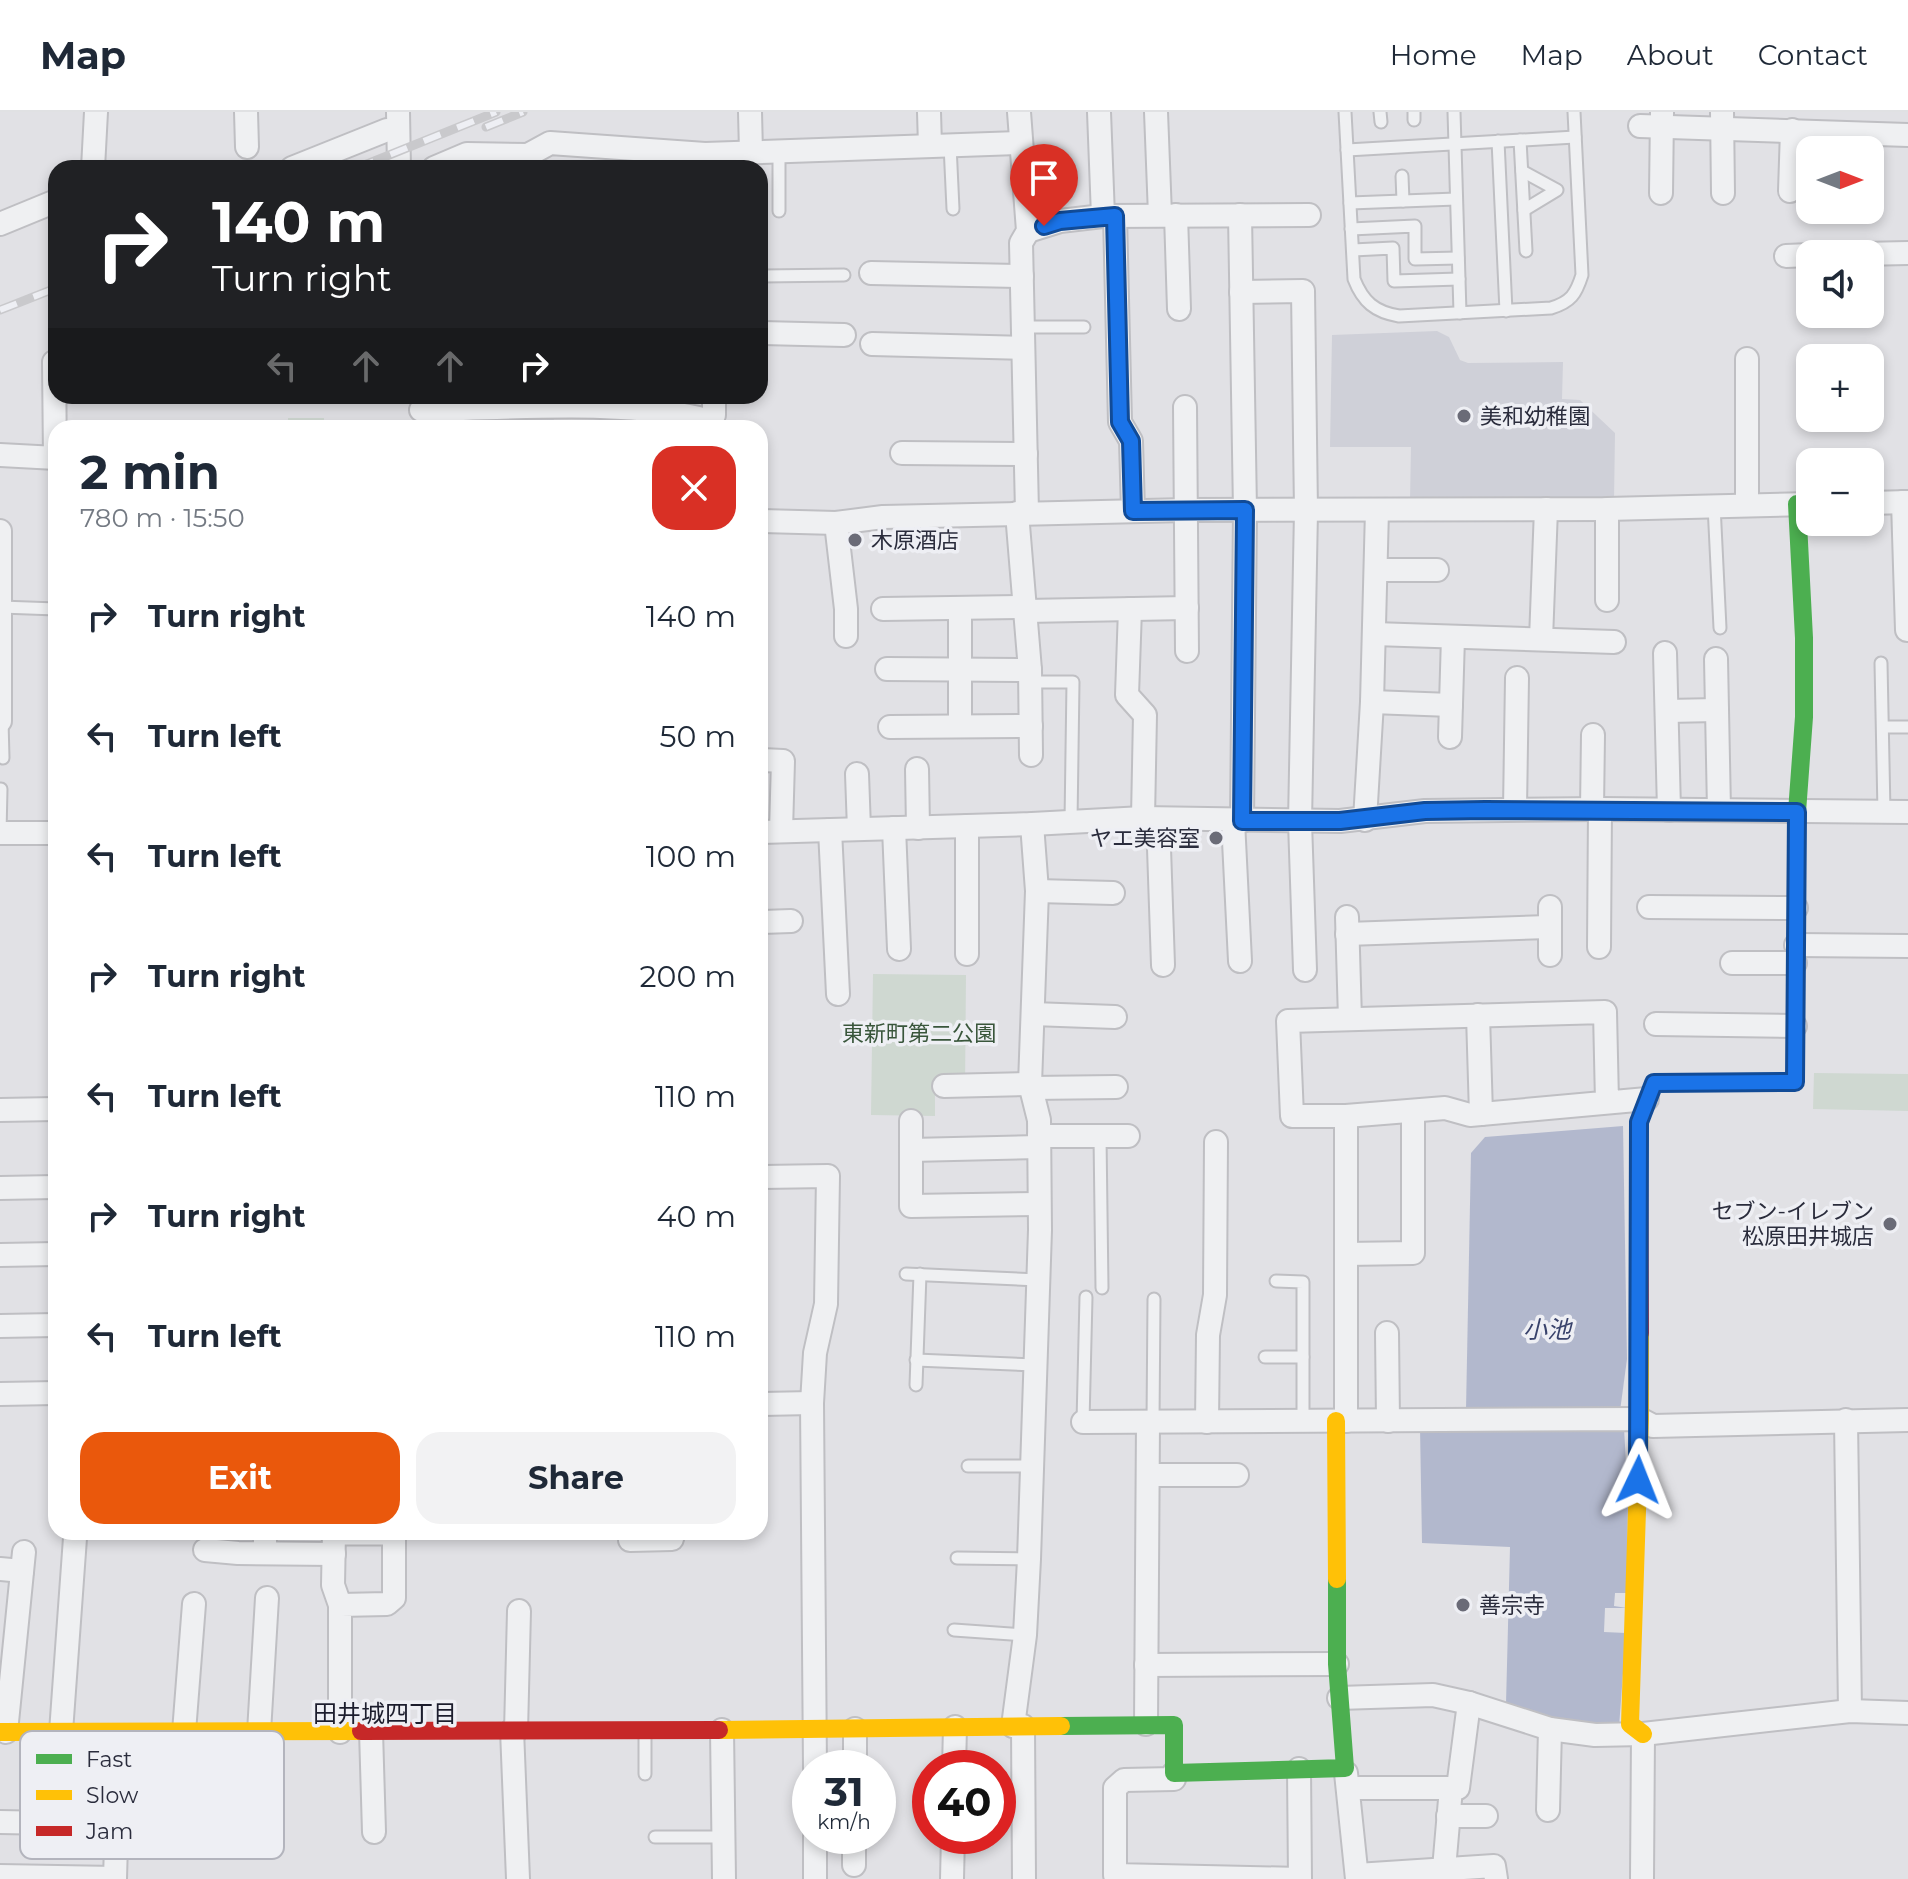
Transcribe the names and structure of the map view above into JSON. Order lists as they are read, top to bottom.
{
  "districts": ["田井城四丁目"],
  "water": ["小池"],
  "parks": ["東新町第二公園"],
  "places": [
    "美和幼稚園",
    "木原酒店",
    "ヤエ美容室",
    "セブン-イレブン 松原田井城店",
    "善宗寺"
  ],
  "legend": ["Fast", "Slow", "Jam"],
  "north": "right",
  "page": {
    "header": "Map",
    "nav": [
      "Home",
      "Map",
      "About",
      "Contact"
    ],
    "map_buttons": ["+", "−"],
    "turn": ["140 m", "Turn right"],
    "heading": ["2 min", "780 m · 15:50"],
    "list": [
      {
        "name": "Turn right",
        "value": "140 m"
      },
      {
        "name": "Turn left",
        "value": "50 m"
      },
      {
        "name": "Turn left",
        "value": "100 m"
      },
      {
        "name": "Turn right",
        "value": "200 m"
      },
      {
        "name": "Turn left",
        "value": "110 m"
      },
      {
        "name": "Turn right",
        "value": "40 m"
      },
      {
        "name": "Turn left",
        "value": "110 m"
      }
    ],
    "buttons": ["Exit", "Share"],
    "speed": "31 km/h",
    "limit": "40"
  }
}
